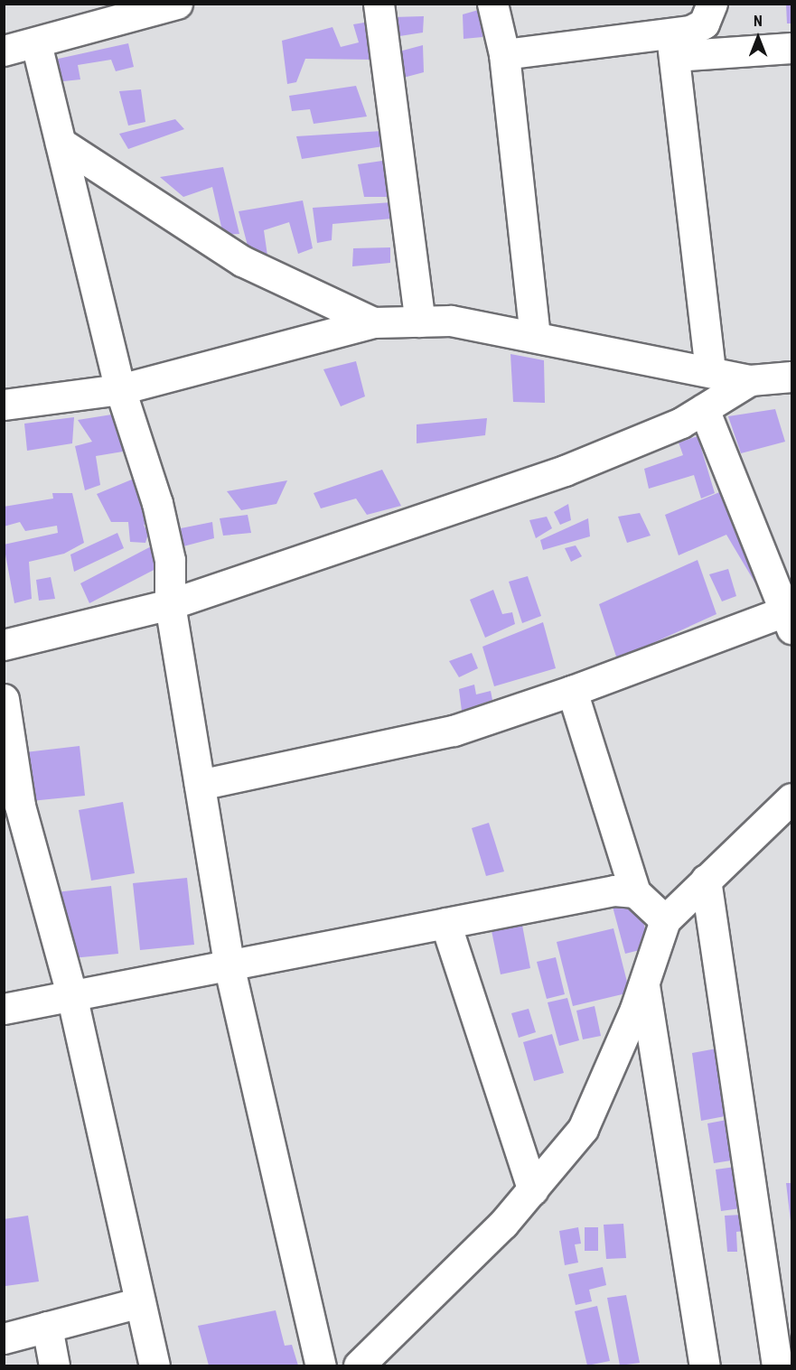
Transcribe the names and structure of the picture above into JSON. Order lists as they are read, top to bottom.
{
  "north": "top"
}
